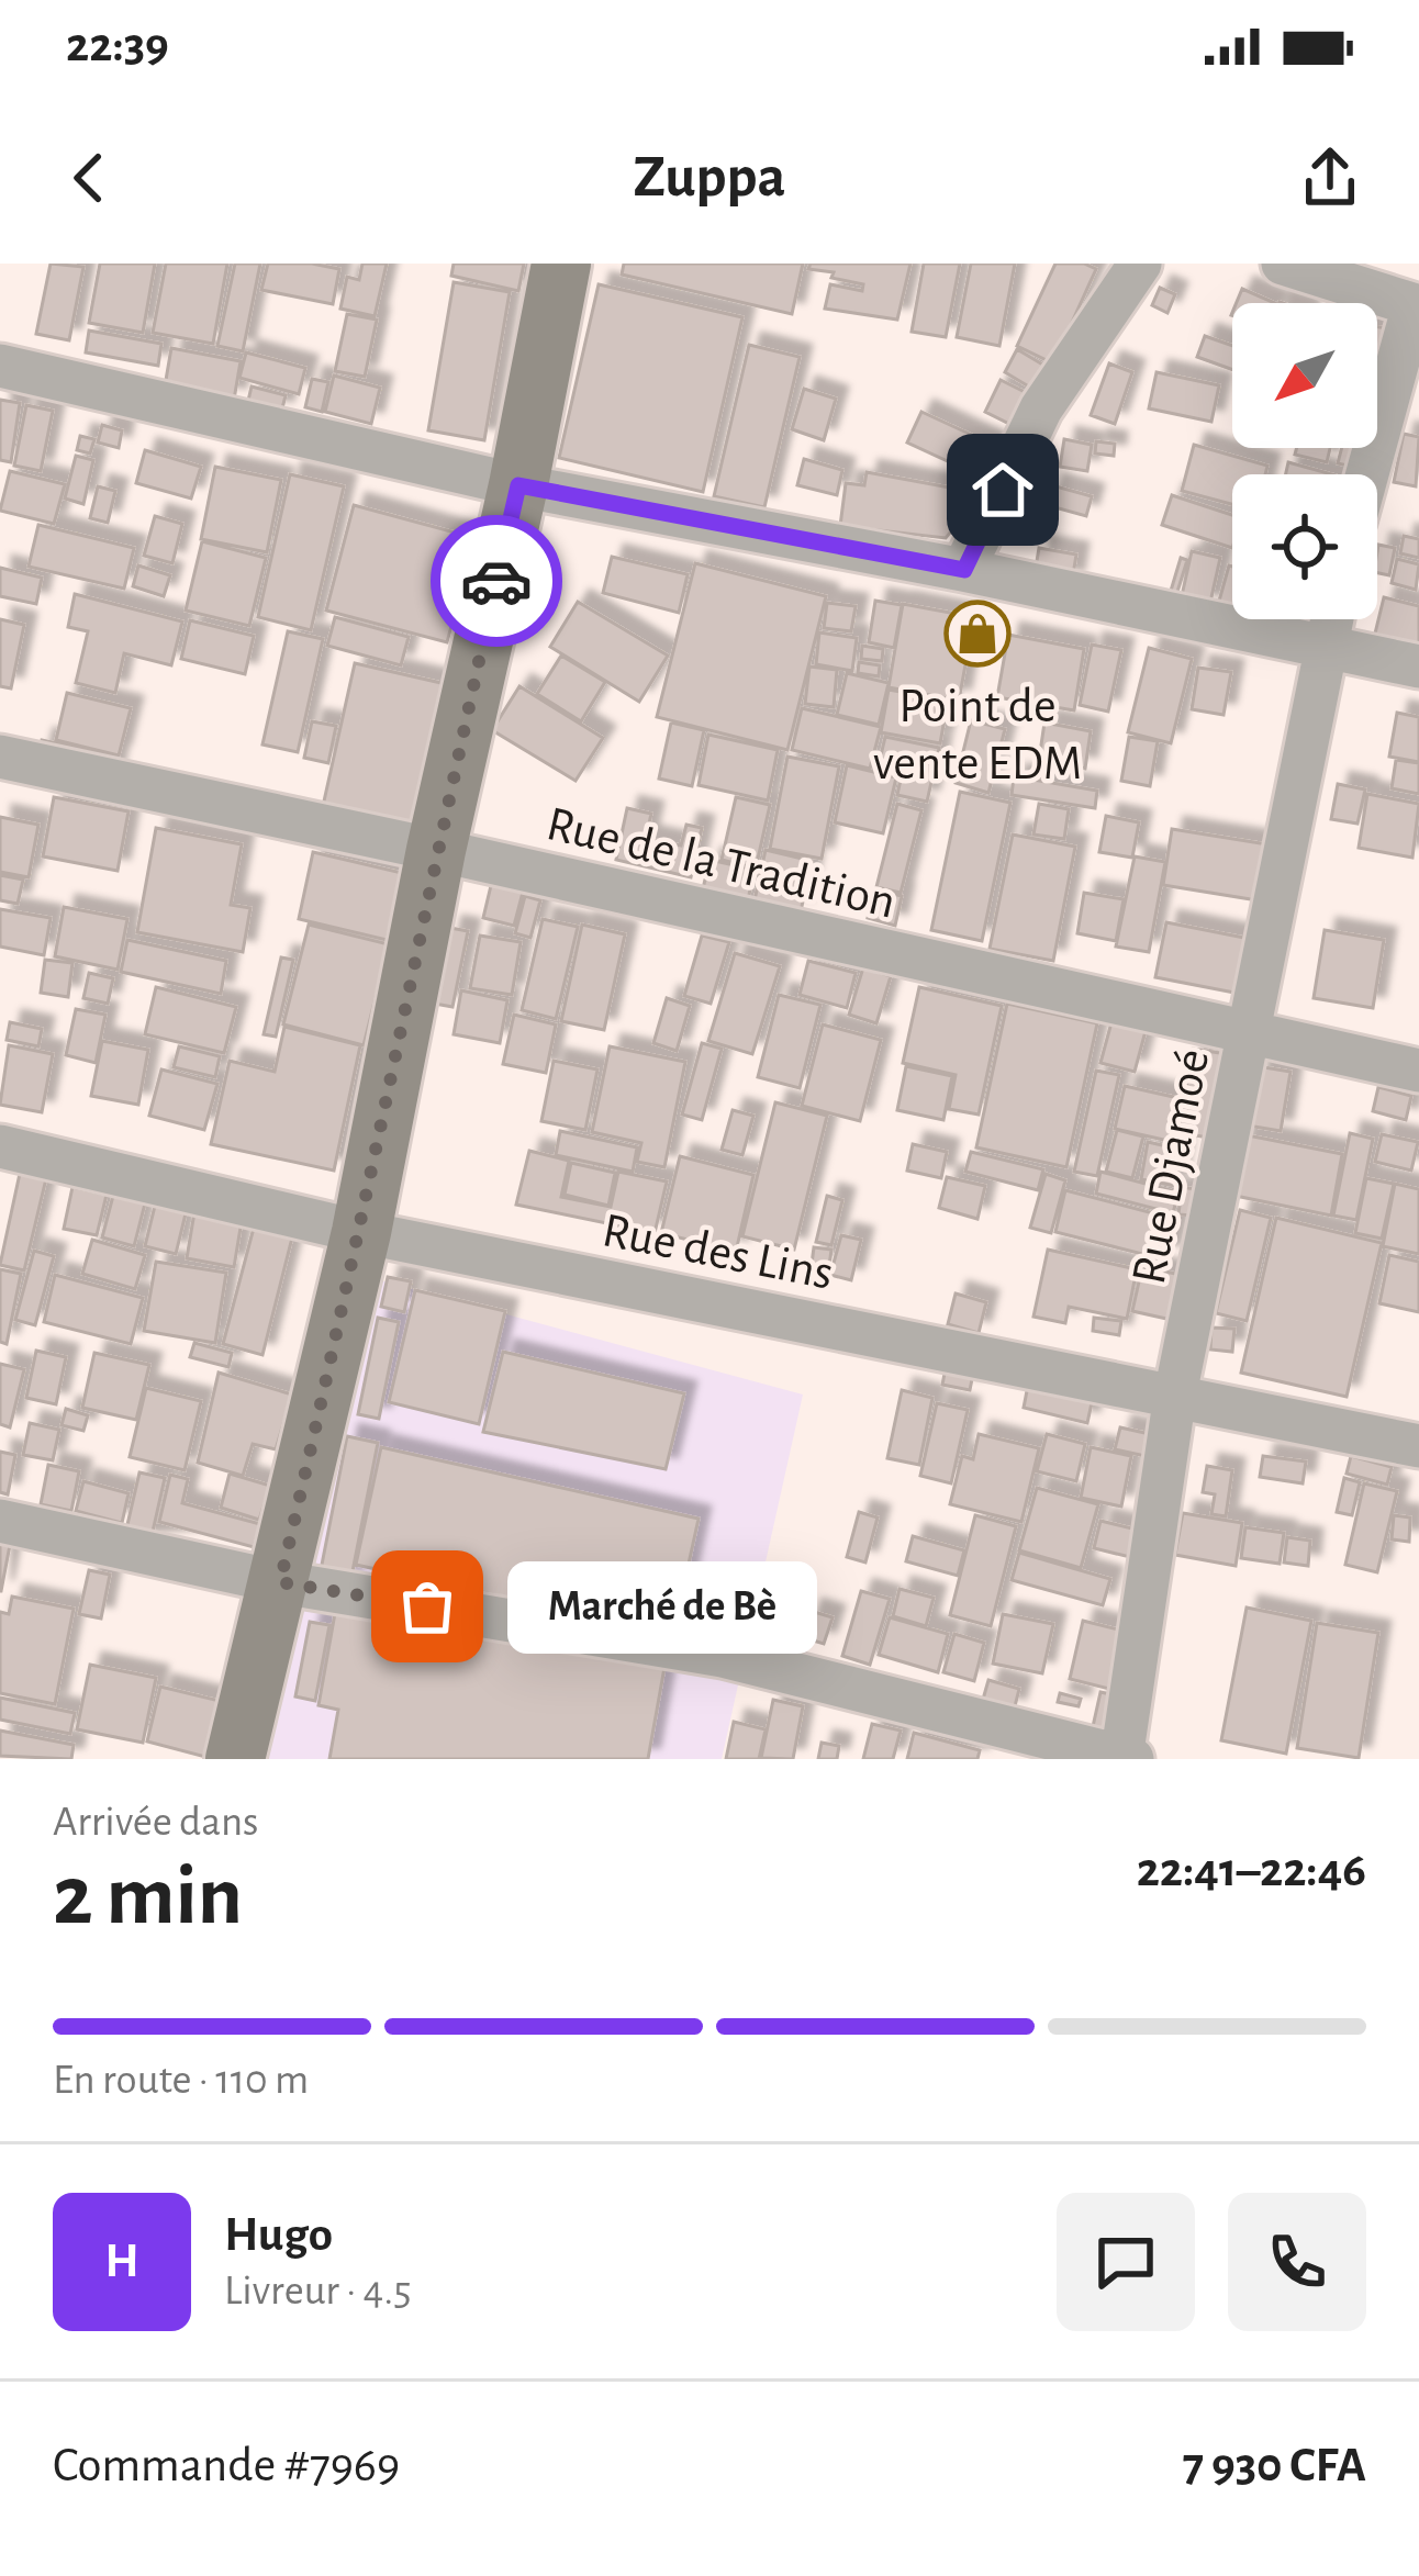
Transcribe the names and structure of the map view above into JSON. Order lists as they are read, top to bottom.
{
  "streets": {
    "street": ["Rue de la Tradition", "Rue Djamoé", "Rue des Lins"]
  },
  "crossings": [
    ["Rue de la Tradition", "Rue Djamoé"],
    ["Rue Djamoé", "Rue des Lins"]
  ],
  "places": {
    "shop": ["Point de vente EDM"],
    "other": ["Marché de Bè"]
  },
  "north": "bottom left",
  "page": {
    "status": "22:39",
    "header": "Zuppa",
    "bubble": "Marché de Bè",
    "heading": ["2 min", "Arrivée dans", "22:41–22:46"],
    "panel": [
      "Hugo",
      "Livreur · 4.5",
      "Commande #7969",
      "7 930 CFA"
    ],
    "bar": "En route · 110 m",
    "round": "H"
  }
}
